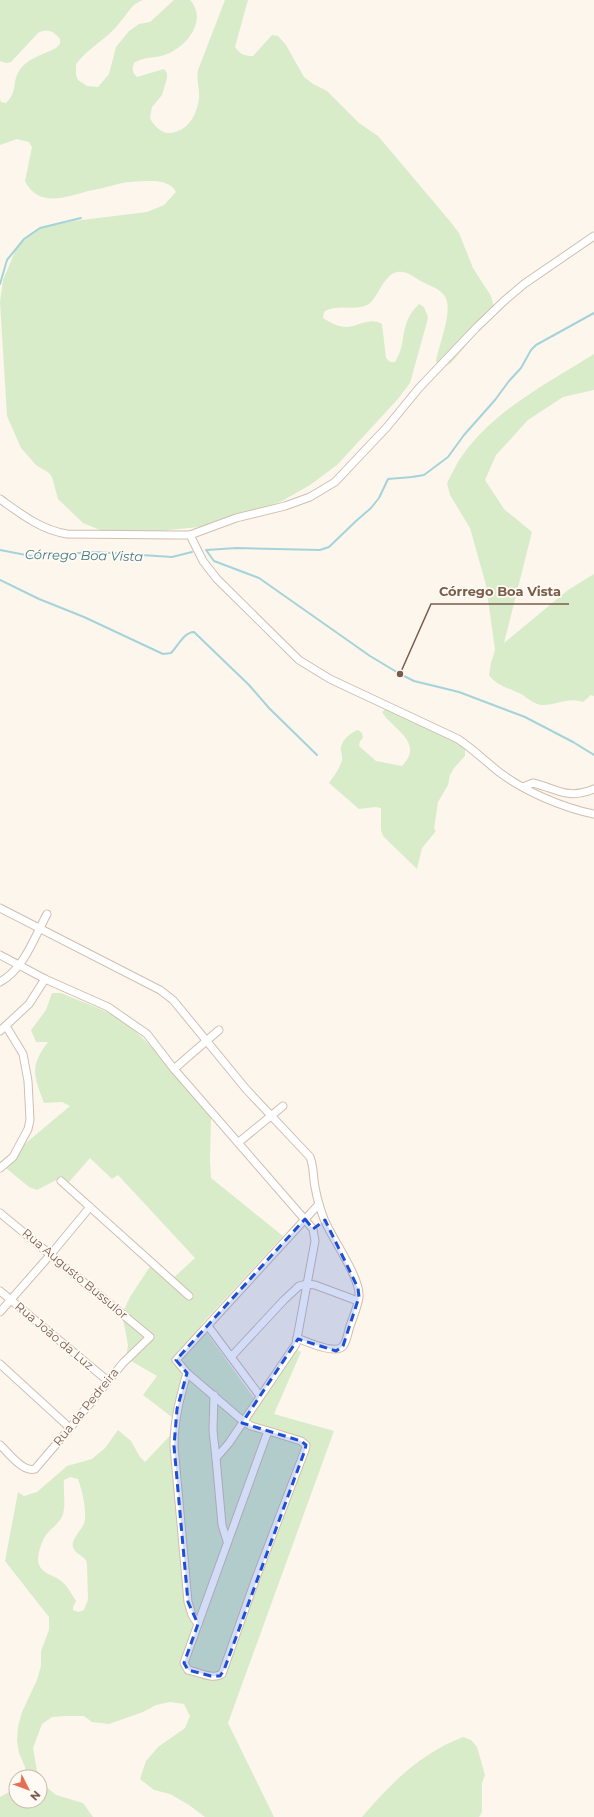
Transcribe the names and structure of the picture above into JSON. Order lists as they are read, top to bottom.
{
  "streets": {
    "street": ["Rua Augusto Bussulor", "Rua João da Luz", "Rua da Pedreira"]
  },
  "crossings": [
    ["Rua Augusto Bussulor", "Rua da Pedreira"],
    ["Rua João da Luz", "Rua da Pedreira"]
  ],
  "water": ["Córrego Boa Vista"],
  "places": ["Córrego Boa Vista"],
  "north": "bottom right"
}
